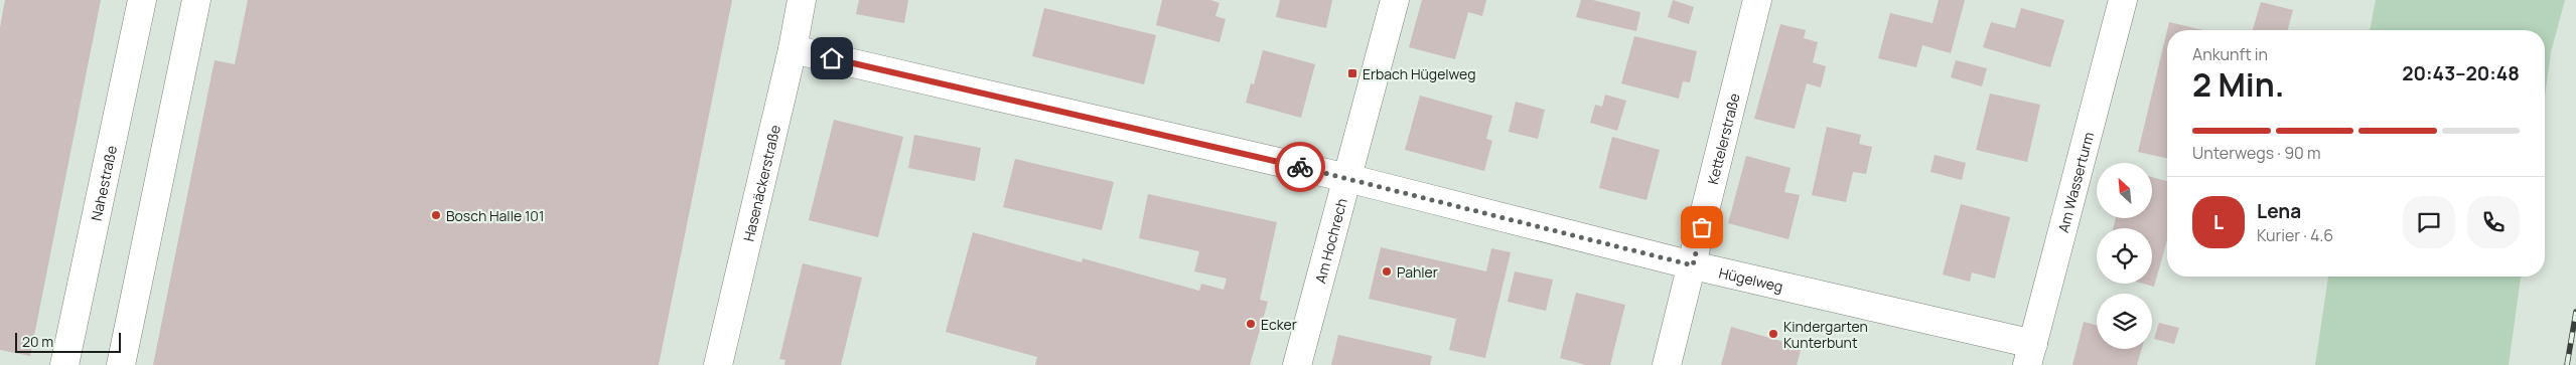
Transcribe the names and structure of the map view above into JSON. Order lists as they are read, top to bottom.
{
  "streets": {
    "street": [
      "Kettelerstraße",
      "Nahestraße",
      "Hasenäckerstraße",
      "Am Wasserturm",
      "Am Hochrech",
      "Hügelweg"
    ]
  },
  "crossings": [
    ["Kettelerstraße", "Hügelweg"],
    ["Hasenäckerstraße", "Hügelweg"],
    ["Am Wasserturm", "Hügelweg"],
    ["Am Hochrech", "Hügelweg"]
  ],
  "places": {
    "transit": ["Erbach Hügelweg"],
    "other": [
      "Bosch Halle 101",
      "Pahler",
      "Ecker",
      "Kindergarten Kunterbunt"
    ]
  },
  "scale_bar": "20 m",
  "north": "top left",
  "page": {
    "heading": ["2 Min.", "Ankunft in", "20:43–20:48"],
    "panel": ["Lena", "Kurier · 4.6"],
    "bar": "Unterwegs · 90 m",
    "round": "L",
    "scale": "20 m"
  }
}
